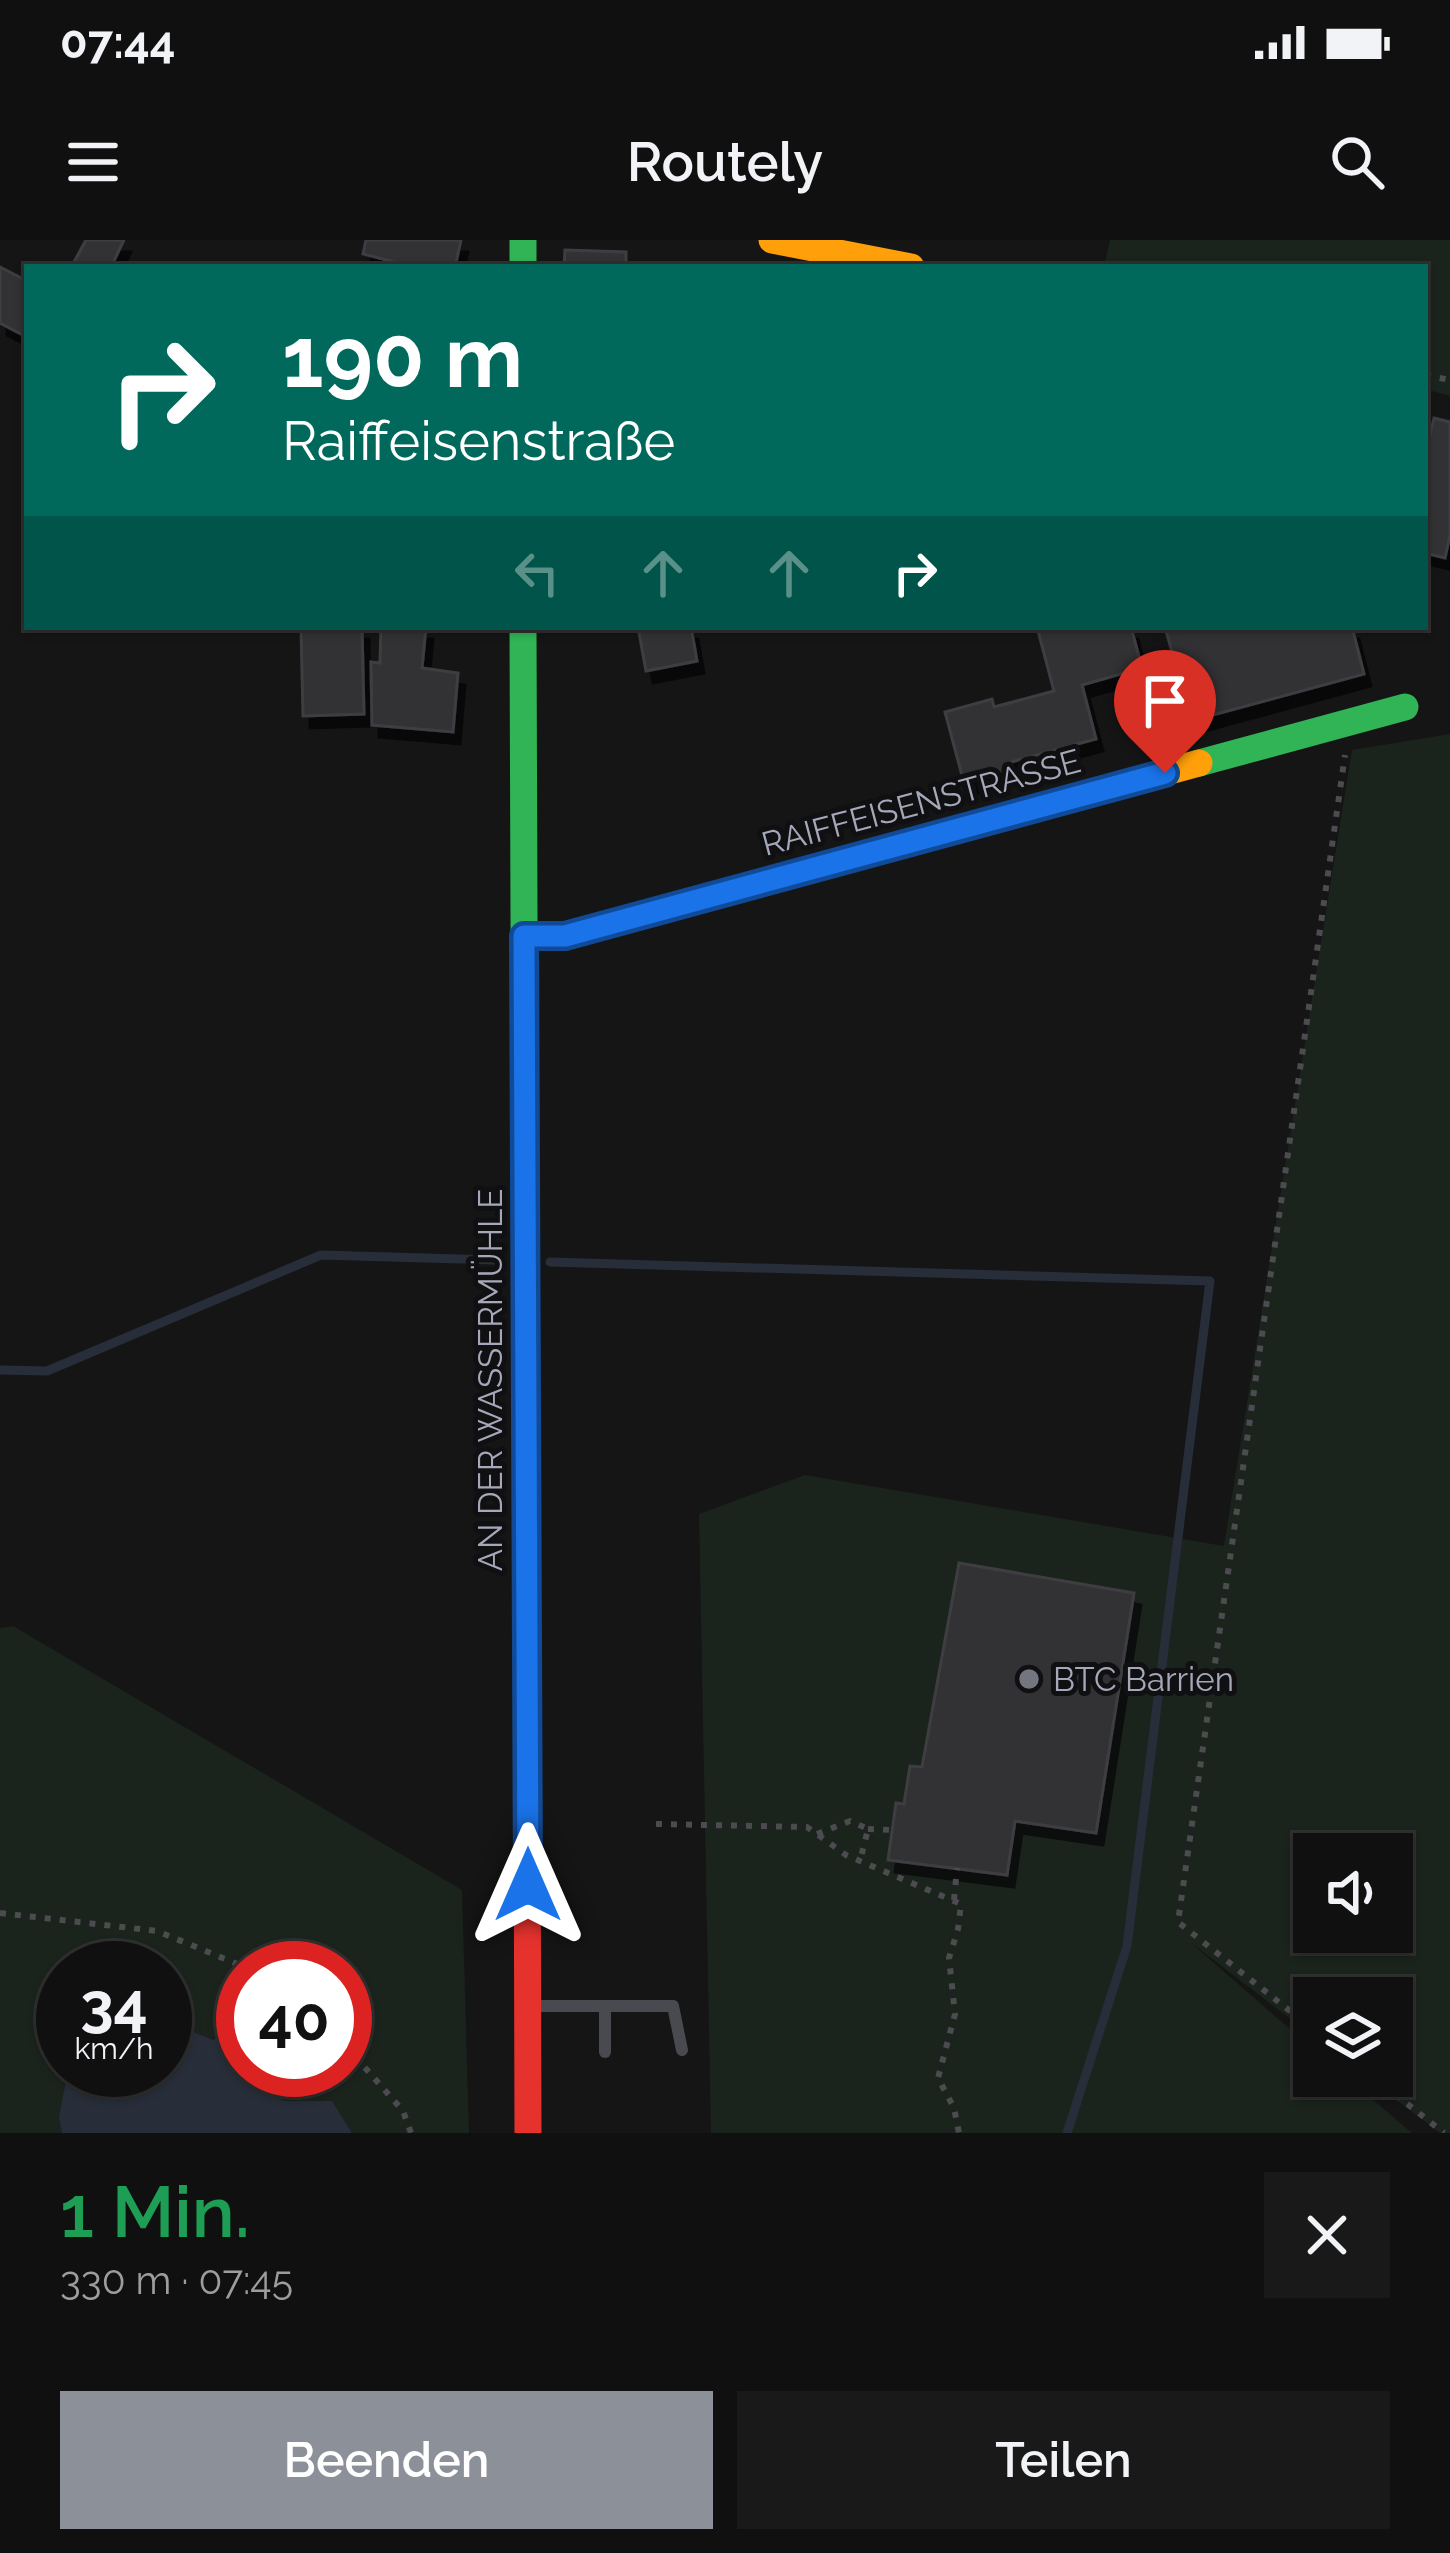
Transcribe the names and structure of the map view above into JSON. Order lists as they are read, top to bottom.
{
  "streets": {
    "street": ["RAIFFEISENSTRASSE", "AN DER WASSERMÜHLE"]
  },
  "crossings": [
    ["RAIFFEISENSTRASSE", "AN DER WASSERMÜHLE"]
  ],
  "places": ["BTC Barrien"],
  "page": {
    "status": "07:44",
    "header": "Routely",
    "turn": ["190 m", "Raiffeisenstraße"],
    "speed": "34 km/h",
    "limit": "40",
    "heading": ["1 Min.", "330 m · 07:45"],
    "buttons": ["Beenden", "Teilen"]
  }
}
